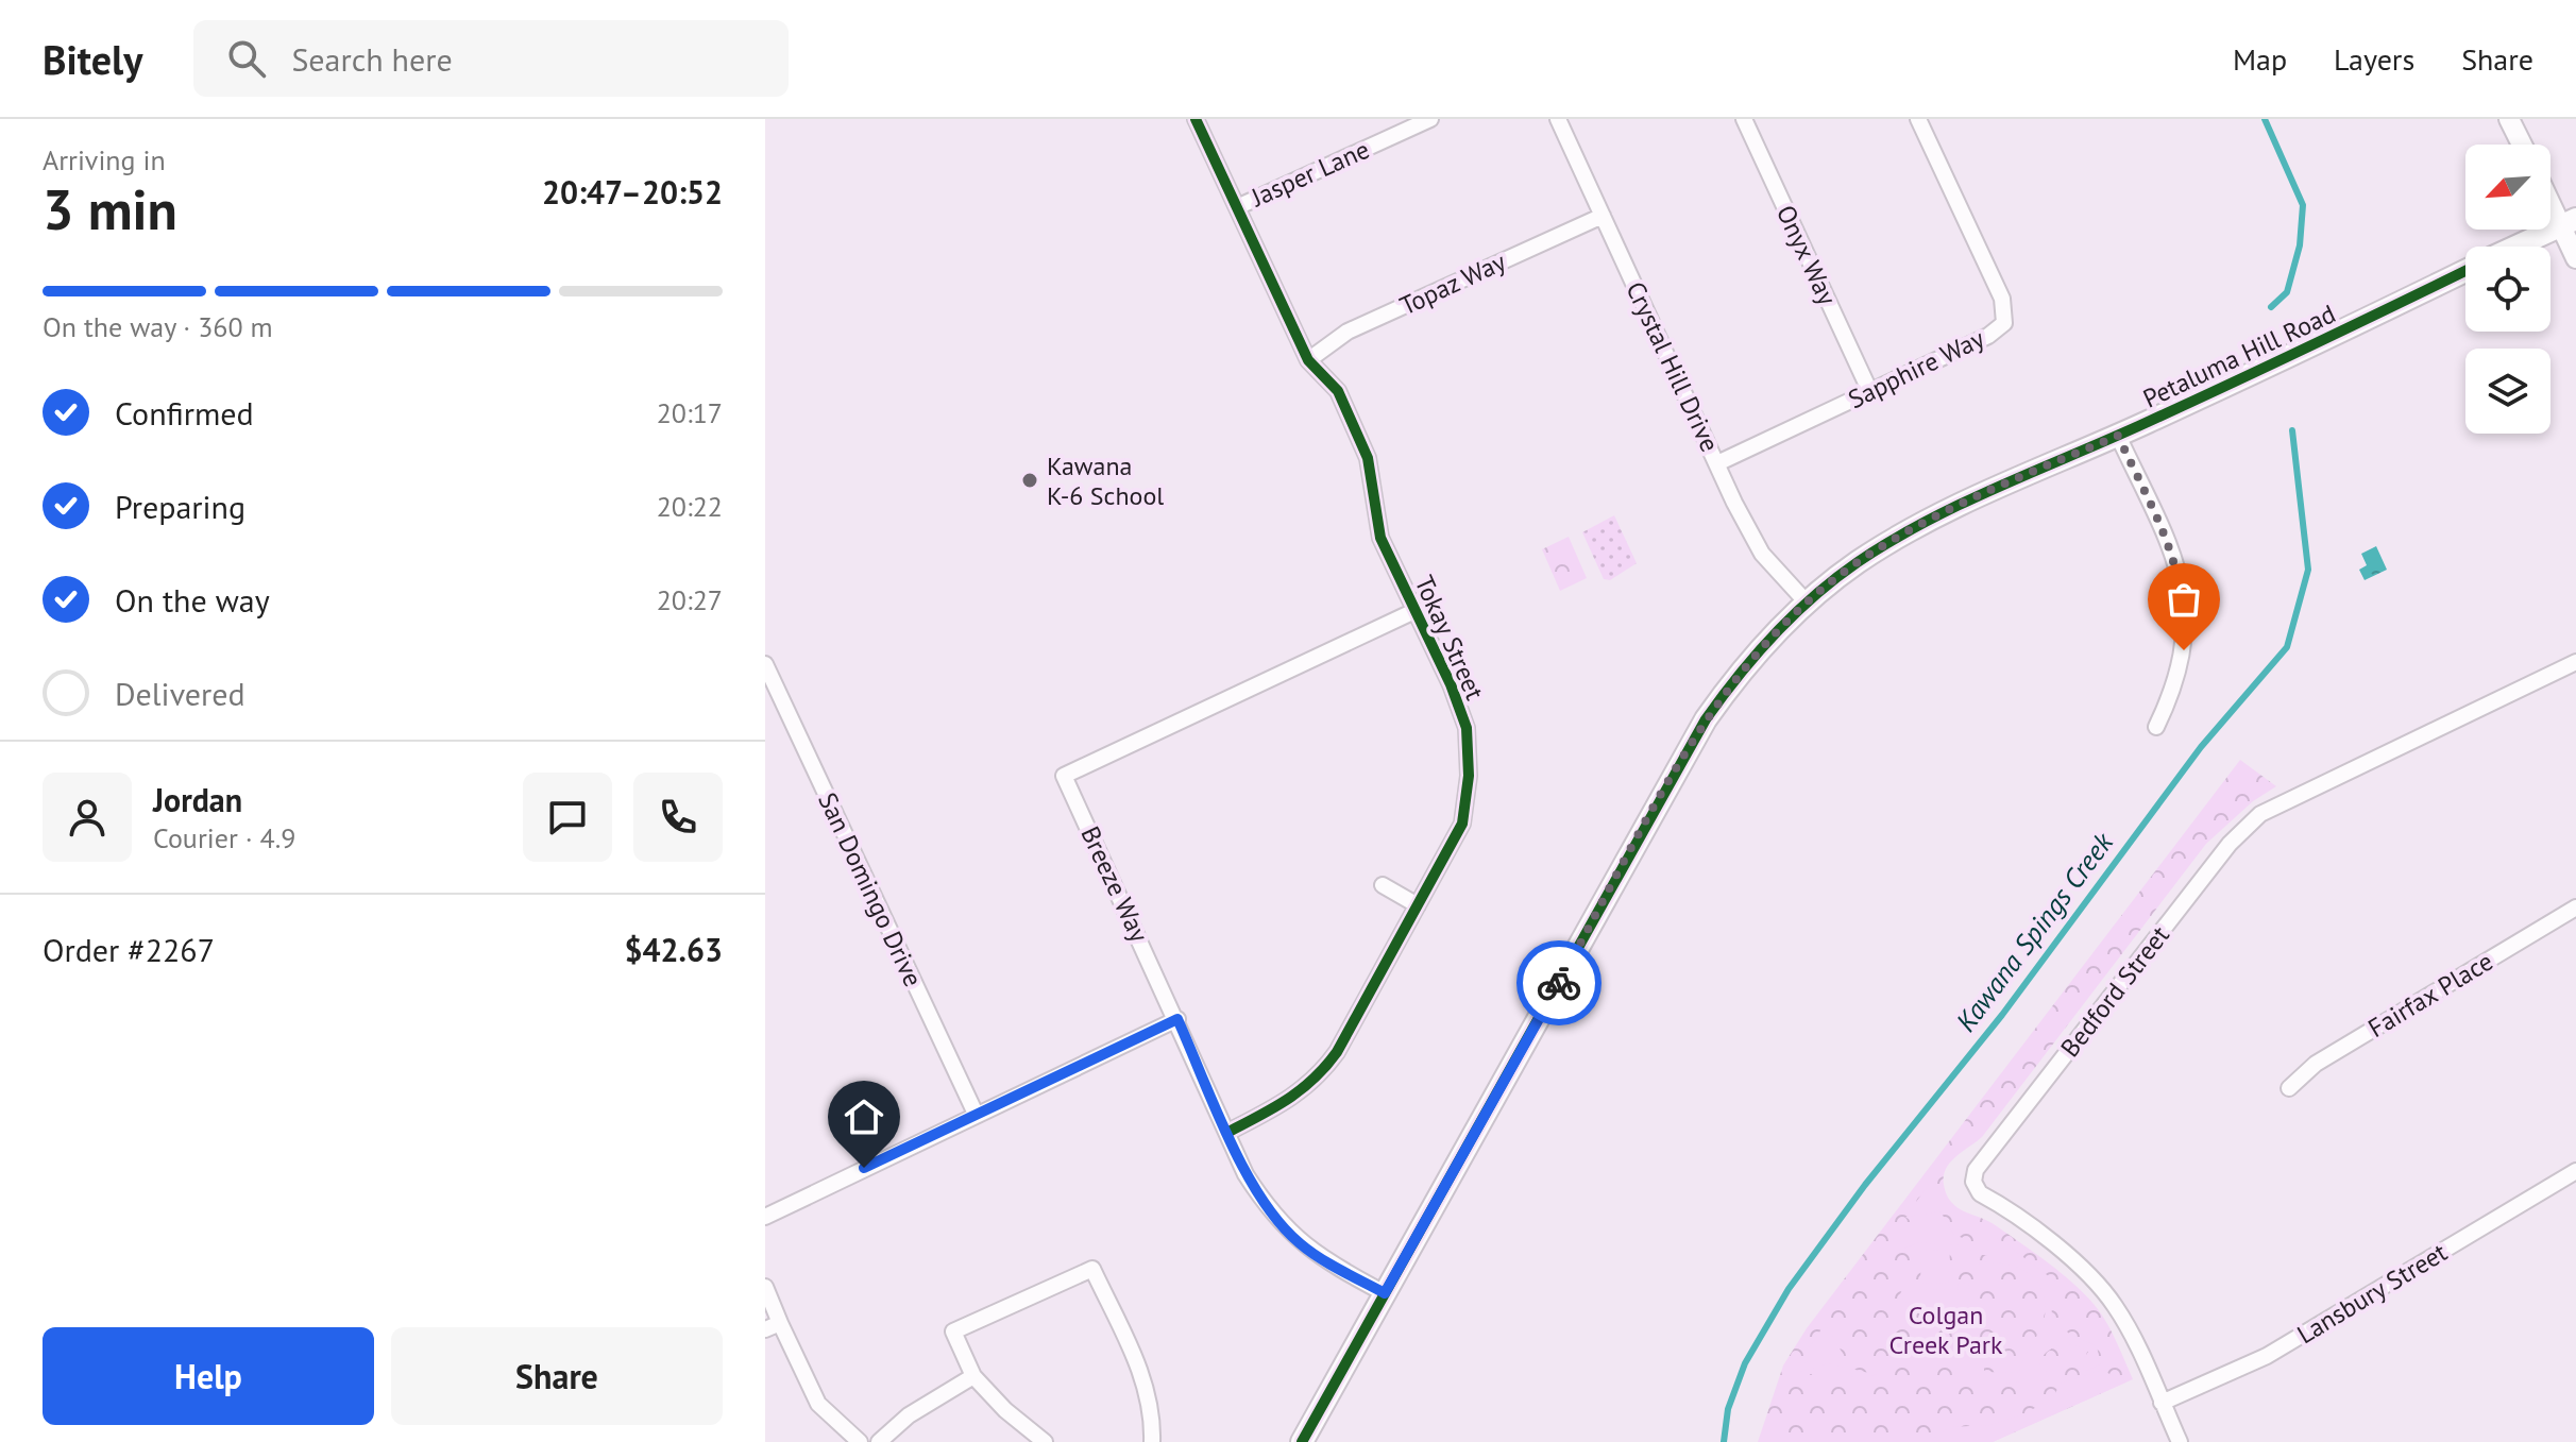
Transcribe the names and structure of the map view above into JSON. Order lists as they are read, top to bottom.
{
  "streets": {
    "main road": ["Petaluma Hill Road"],
    "street": [
      "Jasper Lane",
      "Onyx Way",
      "Topaz Way",
      "Crystal Hill Drive",
      "Sapphire Way",
      "Tokay Street",
      "Breeze Way",
      "San Domingo Drive",
      "Bedford Street",
      "Fairfax Place",
      "Lansbury Street"
    ]
  },
  "crossings": [
    ["Jasper Lane", "Tokay Street"],
    ["Onyx Way", "Sapphire Way"],
    ["Topaz Way", "Crystal Hill Drive"],
    ["Topaz Way", "Tokay Street"],
    ["Petaluma Hill Road", "Crystal Hill Drive"],
    ["Petaluma Hill Road", "Breeze Way"],
    ["Crystal Hill Drive", "Sapphire Way"],
    ["Tokay Street", "Breeze Way"],
    ["Bedford Street", "Lansbury Street"]
  ],
  "water": ["Kawana Spings Creek"],
  "parks": ["Colgan Creek Park"],
  "places": ["Kawana K-6 School"],
  "north": "bottom left",
  "page": {
    "header": "Bitely",
    "search": "Search here",
    "nav": ["Map", "Layers", "Share"],
    "heading": ["3 min", "Arriving in", "20:47–20:52"],
    "panel": [
      "Jordan",
      "Courier · 4.9",
      "Order #2267",
      "$42.63"
    ],
    "bar": "On the way · 360 m",
    "list": [
      ["Confirmed", "20:17"],
      ["Preparing", "20:22"],
      ["On the way", "20:27"],
      "Delivered"
    ],
    "buttons": ["Help", "Share"]
  }
}
